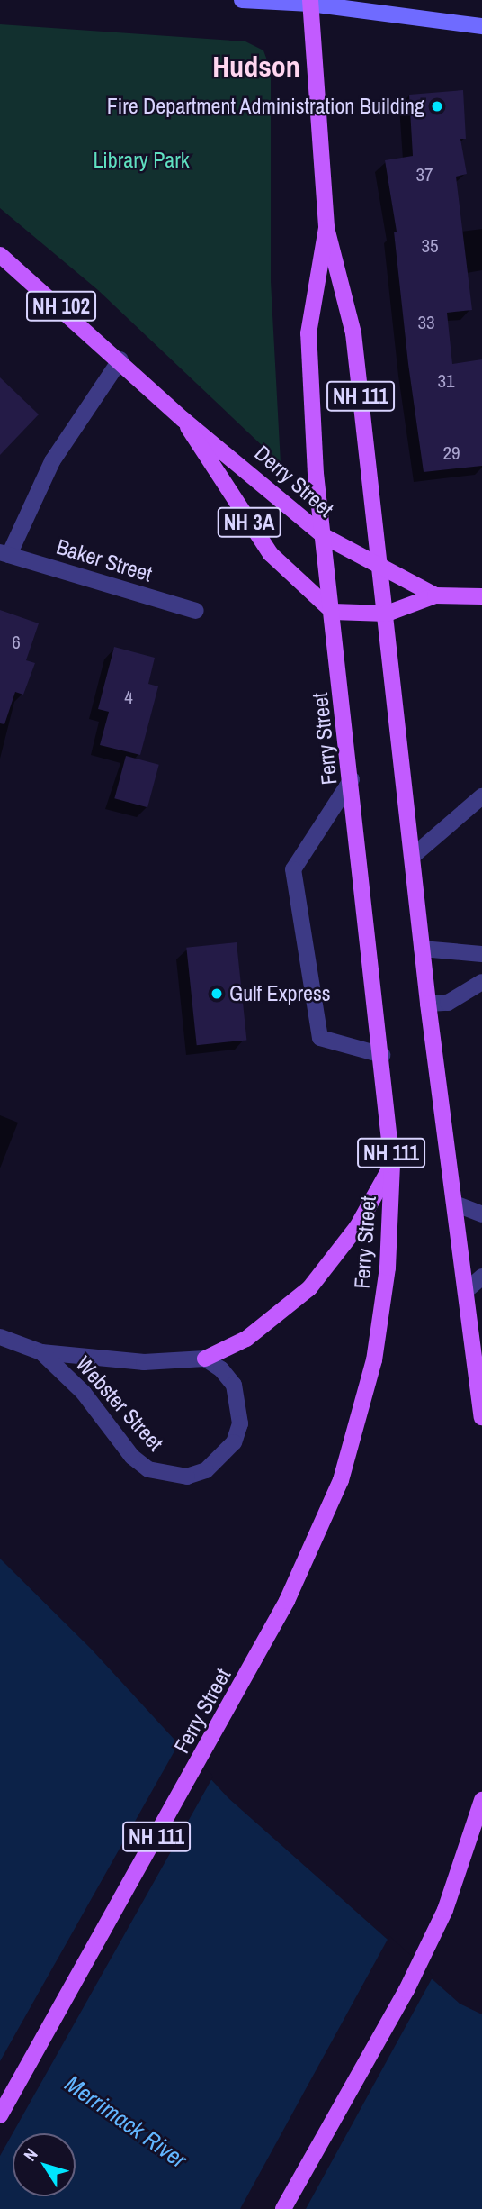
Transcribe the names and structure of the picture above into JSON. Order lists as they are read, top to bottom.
{
  "streets": {
    "main road": [
      "NH 102",
      "NH 111",
      "Derry Street",
      "NH 3A",
      "Ferry Street"
    ],
    "street": ["Baker Street", "Webster Street"]
  },
  "crossings": [
    ["Derry Street", "NH 3A"],
    ["Derry Street", "Ferry Street"],
    ["NH 3A", "Ferry Street"]
  ],
  "districts": ["Hudson"],
  "water": ["Merrimack River"],
  "parks": ["Library Park"],
  "places": ["Fire Department Administration Building", "Gulf Express"],
  "house_numbers": [
    "37",
    "35",
    "33",
    "31",
    "29",
    "6",
    "4"
  ],
  "north": "top left"
}
